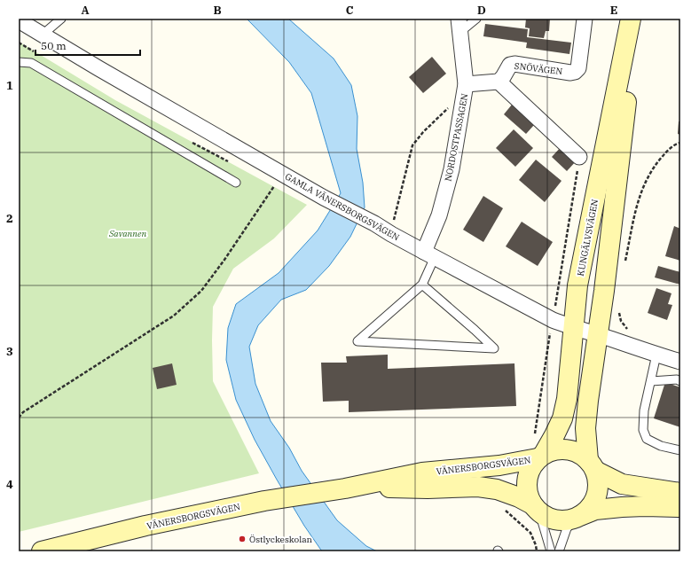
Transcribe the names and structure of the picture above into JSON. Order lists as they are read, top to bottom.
{
  "streets": {
    "main road": ["KUNGÄLVSVÄGEN", "VÄNERSBORGSVÄGEN"],
    "street": ["SNÖVÄGEN", "NORDOSTPASSAGEN", "GAMLA VÄNERSBORGSVÄGEN"]
  },
  "crossings": [
    ["NORDOSTPASSAGEN", "GAMLA VÄNERSBORGSVÄGEN"],
    ["GAMLA VÄNERSBORGSVÄGEN", "KUNGÄLVSVÄGEN"],
    ["KUNGÄLVSVÄGEN", "VÄNERSBORGSVÄGEN"]
  ],
  "parks": ["Savannen"],
  "places": ["Östlyckeskolan"],
  "scale_bar": "50 m",
  "grid": {
    "columns": [
      "A",
      "B",
      "C",
      "D",
      "E"
    ],
    "rows": [
      "1",
      "2",
      "3",
      "4"
    ]
  }
}
